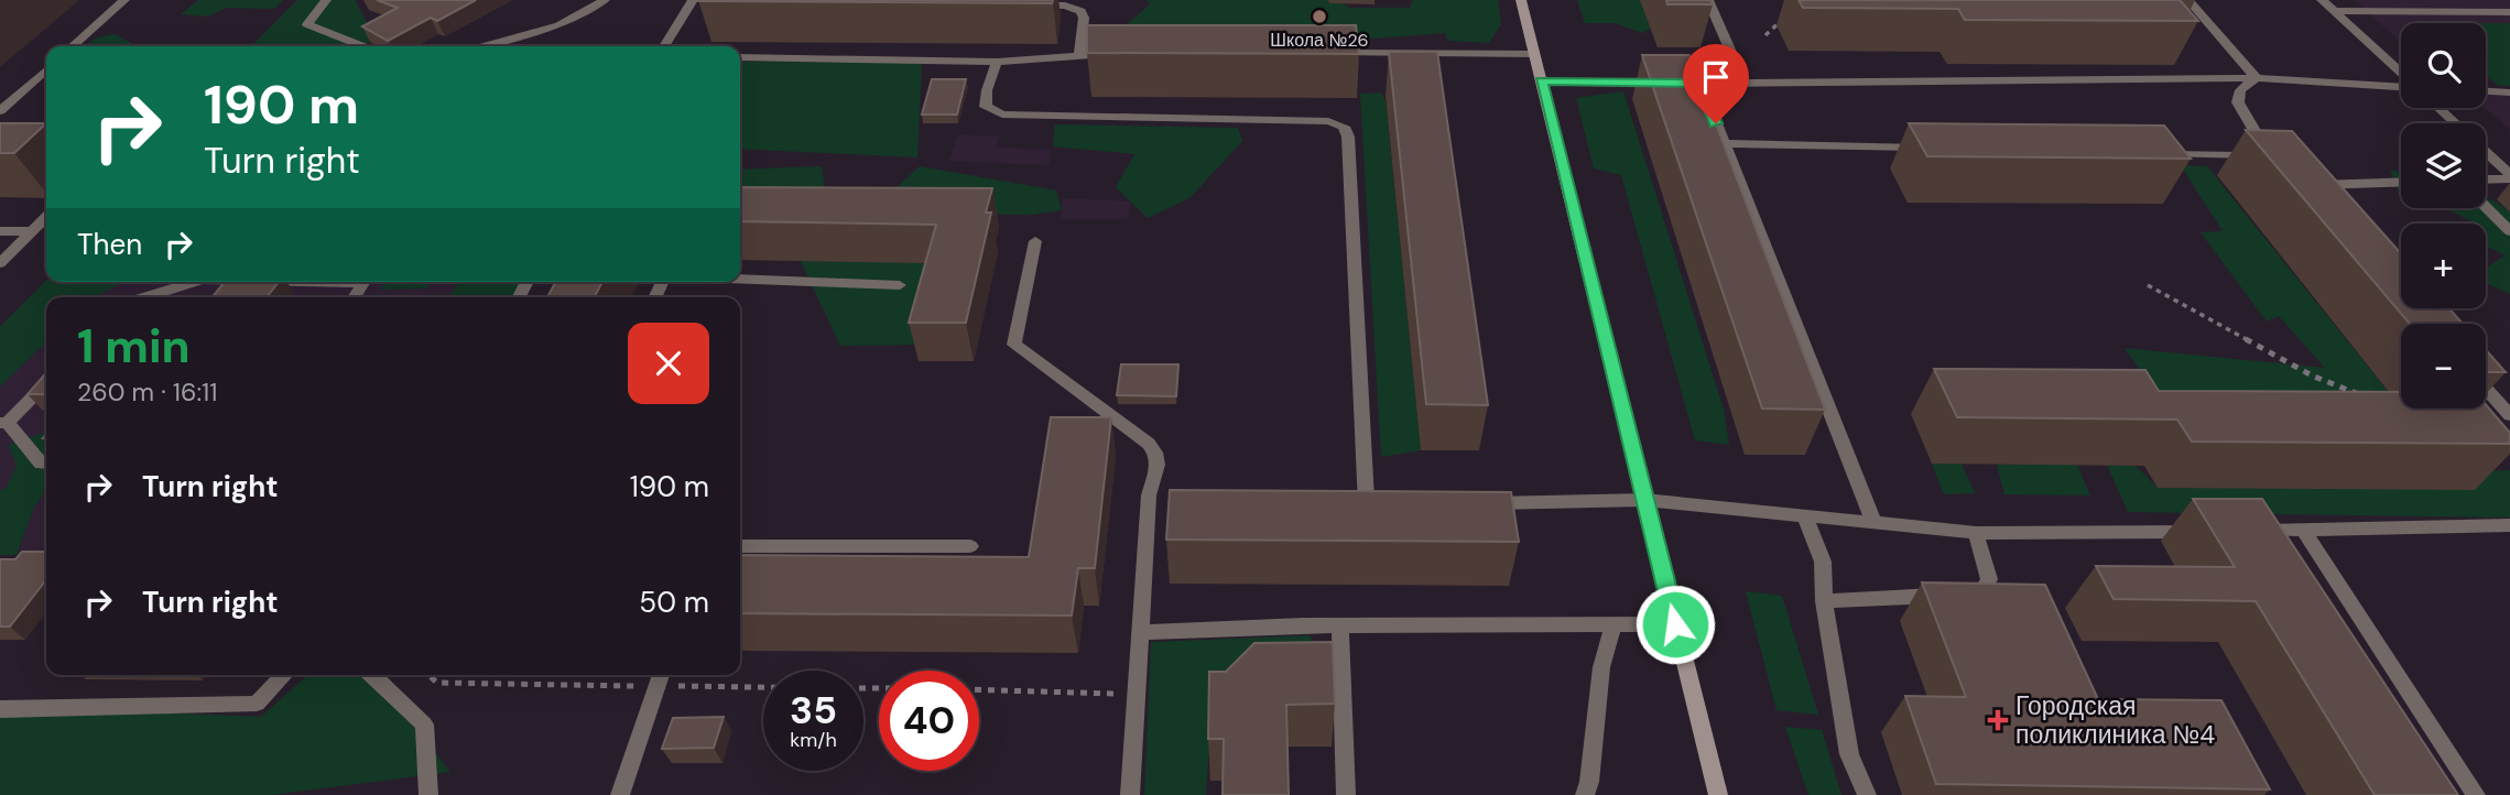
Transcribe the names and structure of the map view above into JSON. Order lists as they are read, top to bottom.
{
  "places": {
    "other": ["Школа №26"],
    "health": ["Городская поликлиника №4"]
  },
  "page": {
    "map_buttons": ["+", "−"],
    "turn": ["190 m", "Turn right"],
    "then": "Then",
    "heading": ["1 min", "260 m · 16:11"],
    "list": [
      {
        "name": "Turn right",
        "value": "190 m"
      },
      {
        "name": "Turn right",
        "value": "50 m"
      }
    ],
    "speed": "35 km/h",
    "limit": "40"
  }
}
